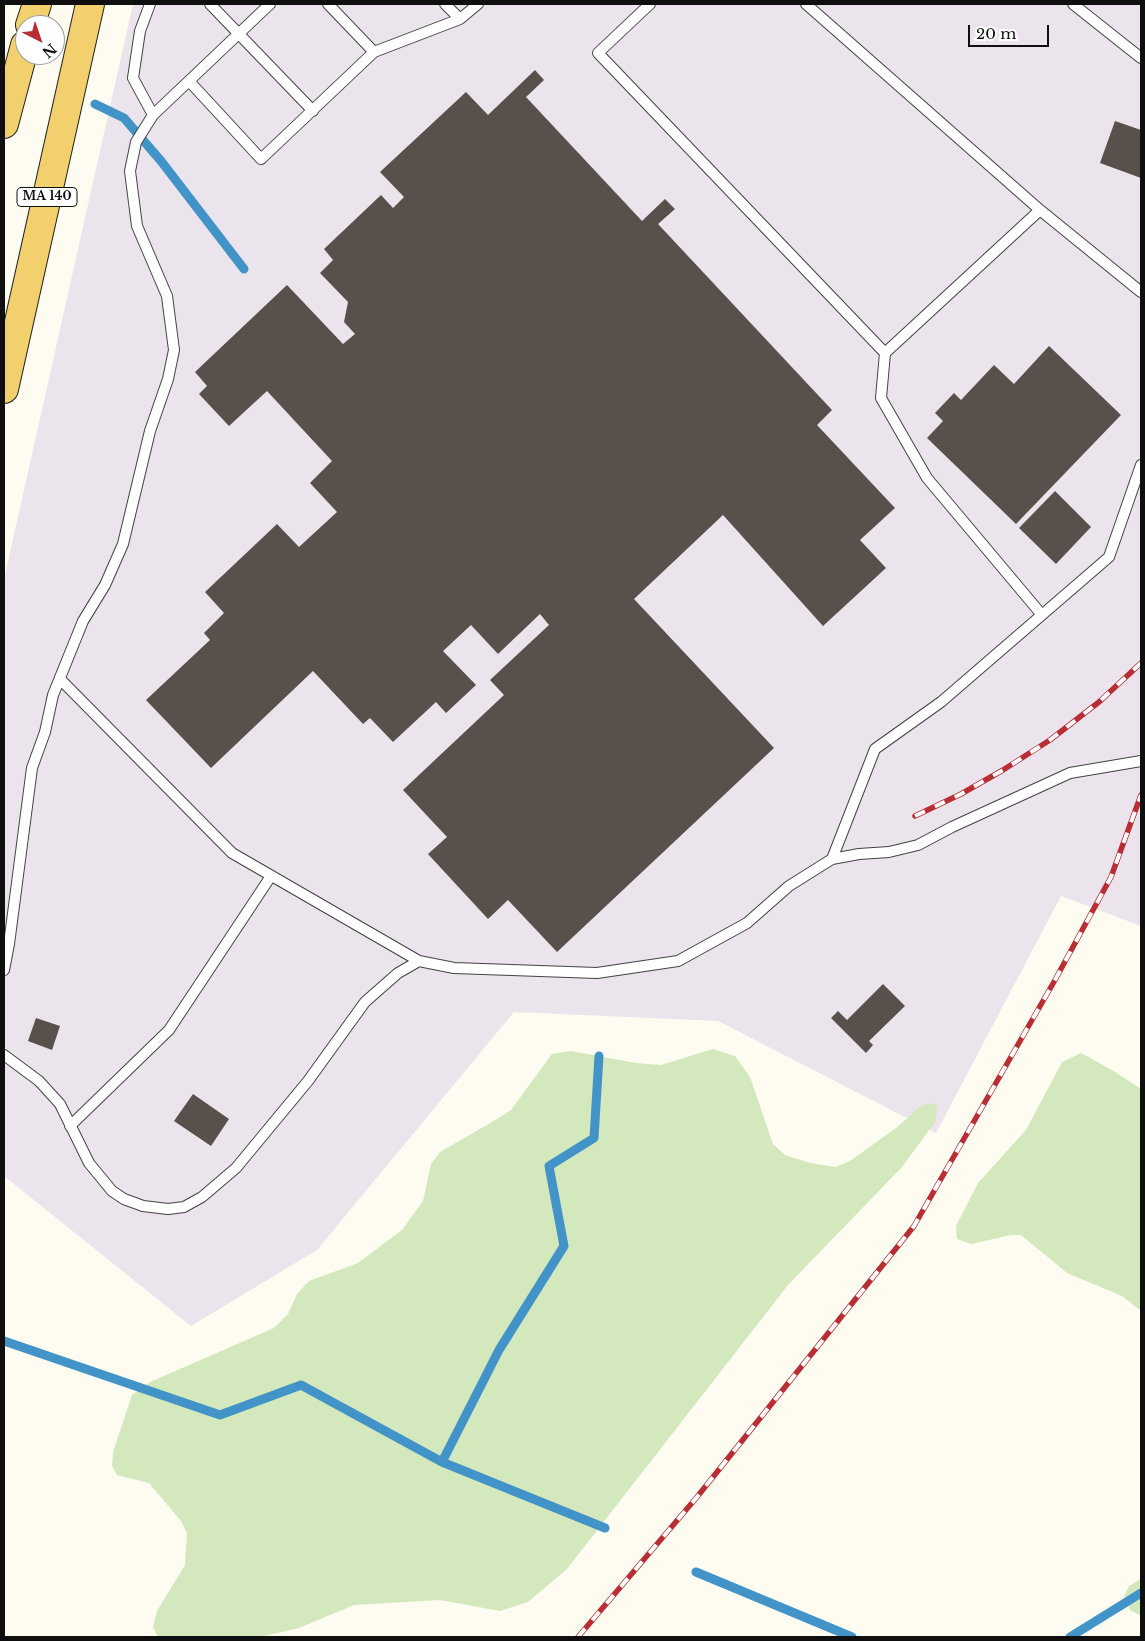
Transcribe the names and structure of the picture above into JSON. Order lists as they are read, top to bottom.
{
  "streets": {
    "main road": ["MA 140"]
  },
  "scale_bar": "20 m",
  "north": "bottom right"
}
